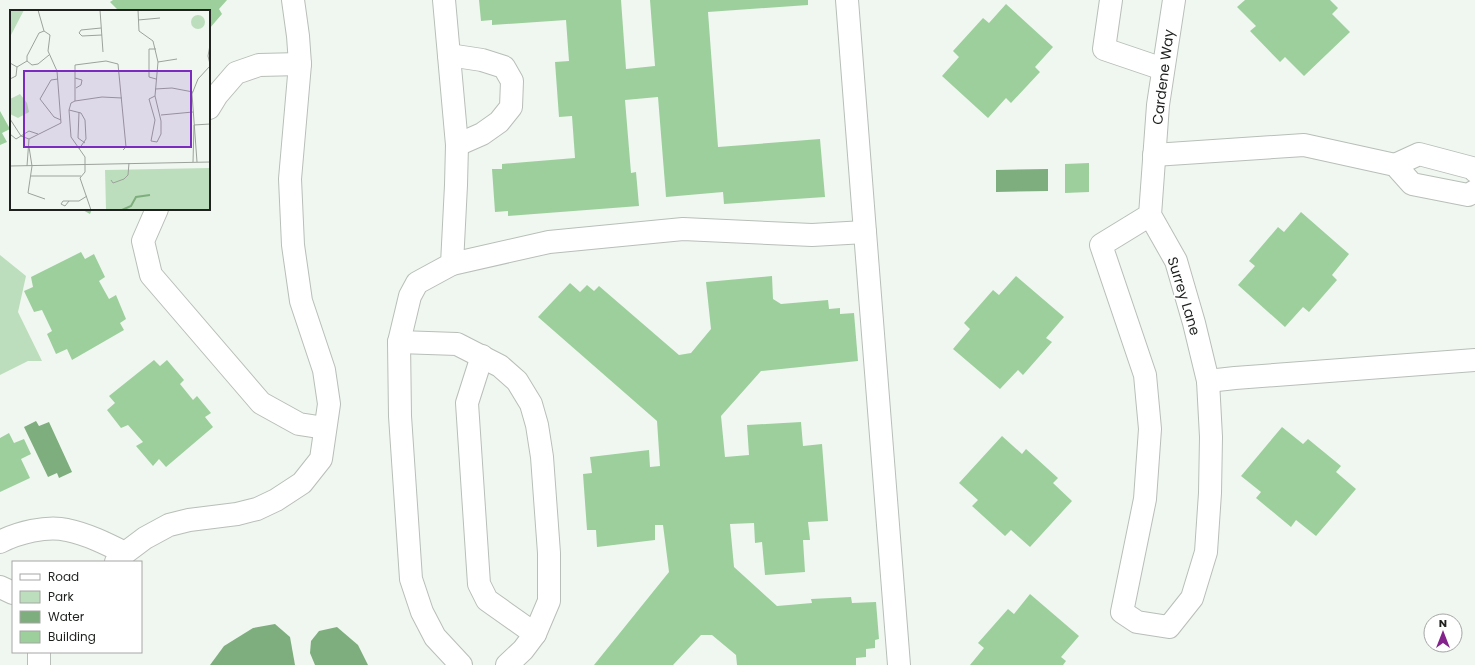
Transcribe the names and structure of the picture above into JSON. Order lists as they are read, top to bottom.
{
  "streets": {
    "street": ["Cardene Way", "Surrey Lane"]
  },
  "legend": [
    "Road",
    "Park",
    "Water",
    "Building"
  ],
  "north": "top"
}
